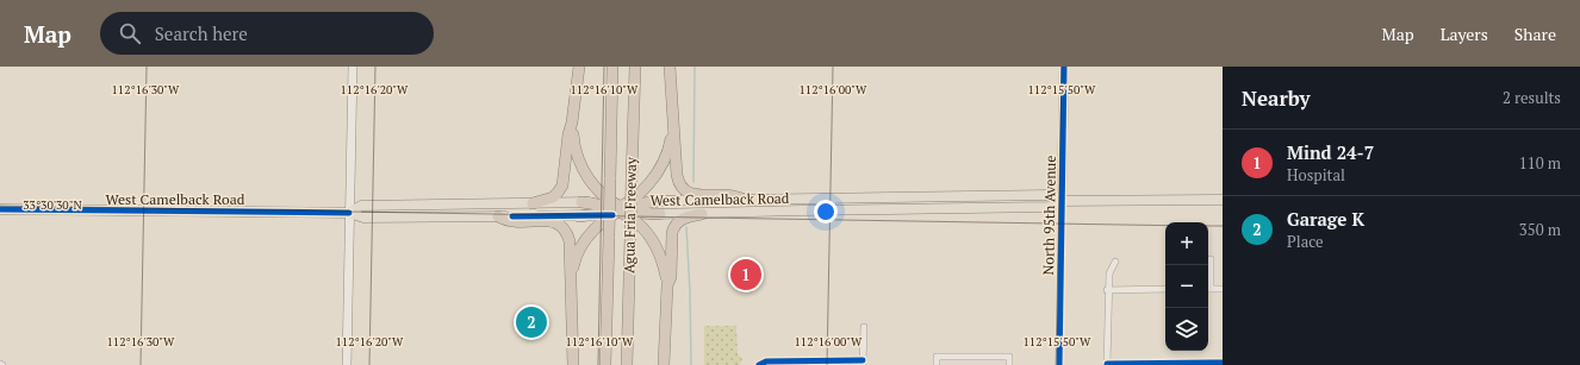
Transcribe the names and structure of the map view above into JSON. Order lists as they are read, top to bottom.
{
  "streets": {
    "highway": ["Agua Fria Freeway"],
    "main road": ["West Camelback Road", "North 95th Avenue"]
  },
  "crossings": [
    ["West Camelback Road", "North 95th Avenue"]
  ],
  "page": {
    "header": "Map",
    "search": "Search here",
    "nav": ["Map", "Layers", "Share"],
    "heading": ["Nearby", "2 results"],
    "list": [
      {
        "mark": "1",
        "name": "Mind 24-7",
        "note": "Hospital",
        "value": "110 m"
      },
      {
        "mark": "2",
        "name": "Garage K",
        "note": "Place",
        "value": "350 m"
      }
    ],
    "map_buttons": ["+", "−"],
    "pins": ["1", "2"]
  },
  "coordinates": [
    "112°16'30\"W",
    "112°16'20\"W",
    "112°16'10\"W",
    "112°16'00\"W",
    "112°15'50\"W",
    "33°30'30\"N"
  ]
}
